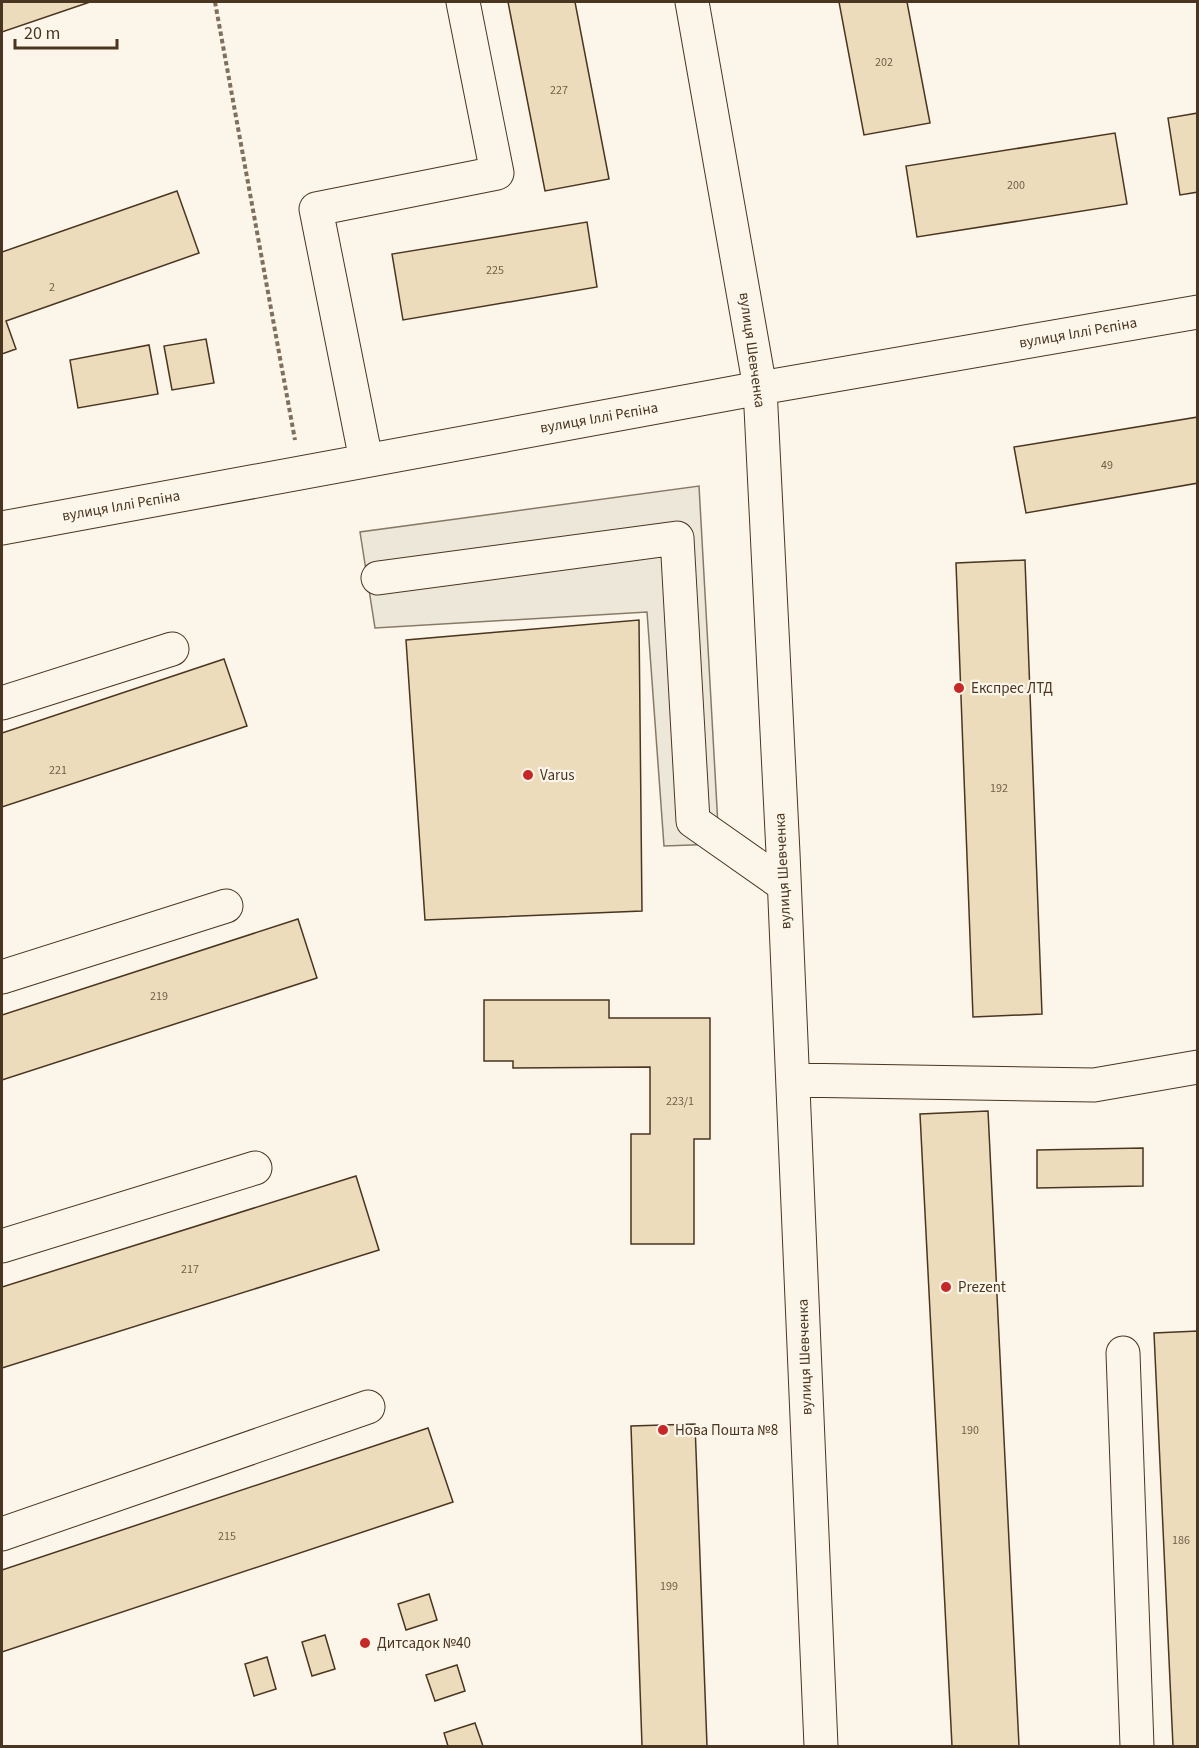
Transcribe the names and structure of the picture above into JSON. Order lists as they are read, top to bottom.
{
  "streets": {
    "street": ["вулиця Іллі Рєпіна", "вулиця Шевченка"]
  },
  "crossings": [
    ["вулиця Іллі Рєпіна", "вулиця Шевченка"]
  ],
  "places": [
    "Експрес ЛТД",
    "Varus",
    "Prezent",
    "Нова Пошта №8",
    "Дитсадок №40"
  ],
  "house_numbers": [
    "202",
    "227",
    "200",
    "225",
    "2",
    "49",
    "221",
    "192",
    "219",
    "223/1",
    "217",
    "190",
    "215",
    "186",
    "199"
  ],
  "scale_bar": "20 m"
}
